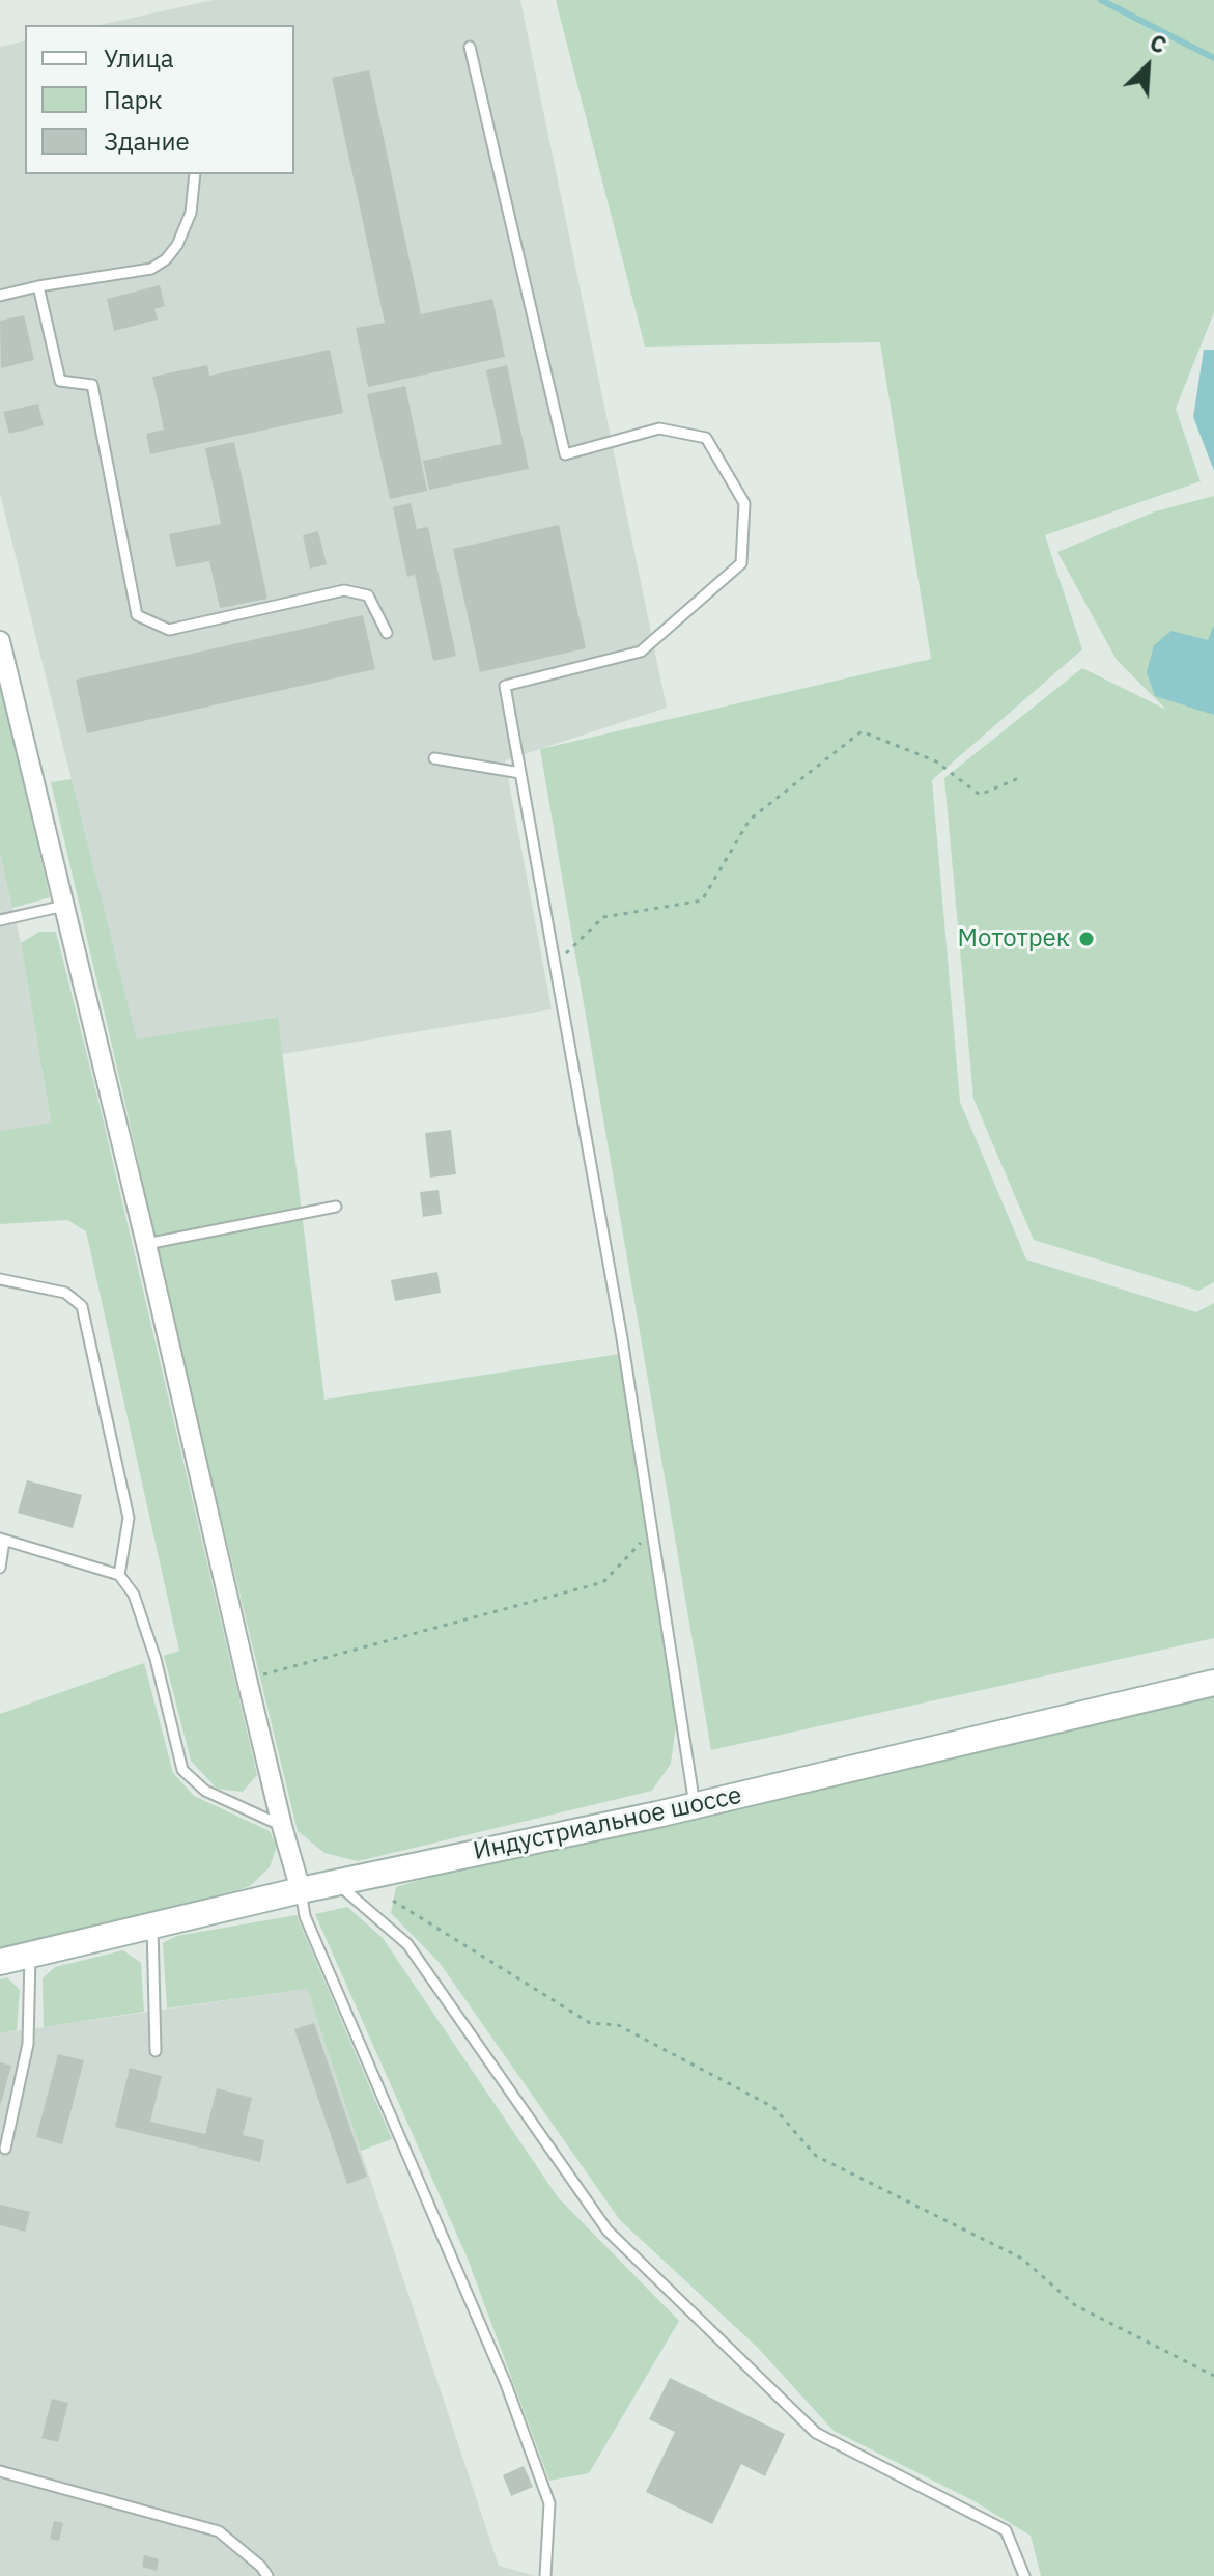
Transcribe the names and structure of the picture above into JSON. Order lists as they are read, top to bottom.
{
  "streets": {
    "main road": ["Индустриальное шоссе"]
  },
  "places": ["Мототрек"],
  "legend": ["Улица", "Парк", "Здание"],
  "north": "top right"
}
